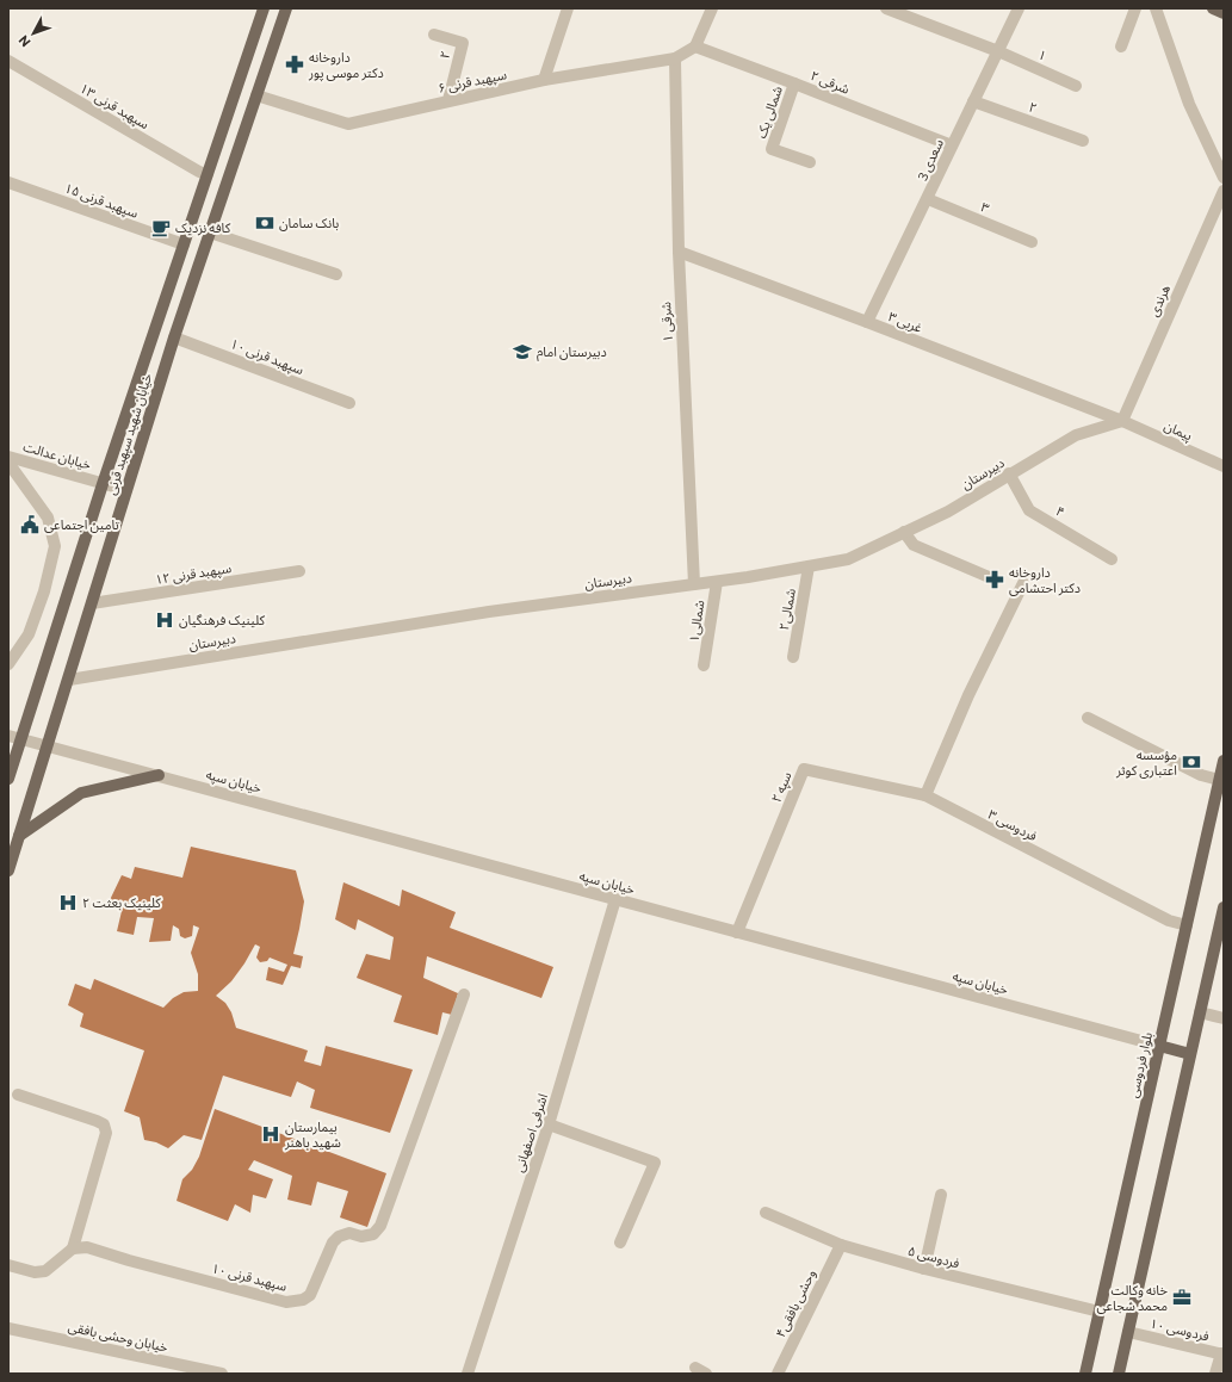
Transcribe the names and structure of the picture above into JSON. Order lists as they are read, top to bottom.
{
  "streets": {
    "main road": ["خیابان شهید سپهبد قرنی", "بلوار فردوسی"],
    "street": [
      "۲",
      "۱",
      "سپهبد قرنی ۶",
      "شرقی ۲",
      "سپهبد قرنی ۱۳",
      "شمالی یک",
      "سعدی 3",
      "سپهبد قرنی ۱۵",
      "۳",
      "هرندی",
      "شرقی ۱",
      "۳ غربی",
      "سپهبد قرنی ۱۰",
      "پیمان",
      "خیابان عدالت",
      "دبیرستان",
      "۴",
      "سپهبد قرنی ۱۲",
      "شمالی۲",
      "شمالی۱",
      "خیابان سپه",
      "سپه ۲",
      "فردوسی ۳",
      "اشرفی اصفهانی",
      "فردوسی ۵",
      "وحشی بافقی۴",
      "فردوسی ۱۰",
      "خیابان وحشی بافقی"
    ]
  },
  "crossings": [
    ["۲", "سپهبد قرنی ۶"],
    ["۲", "سعدی 3"],
    ["۱", "سعدی 3"],
    ["سپهبد قرنی ۶", "شرقی ۲"],
    ["سپهبد قرنی ۶", "شرقی ۱"],
    ["سپهبد قرنی ۶", "خیابان شهید سپهبد قرنی"],
    ["شرقی ۲", "شمالی یک"],
    ["شرقی ۲", "سعدی 3"],
    ["سپهبد قرنی ۱۳", "خیابان شهید سپهبد قرنی"],
    ["سعدی 3", "۳"],
    ["سعدی 3", "۳ غربی"],
    ["سپهبد قرنی ۱۵", "خیابان شهید سپهبد قرنی"],
    ["هرندی", "۳ غربی"],
    ["هرندی", "پیمان"],
    ["هرندی", "دبیرستان"],
    ["شرقی ۱", "۳ غربی"],
    ["شرقی ۱", "دبیرستان"],
    ["۳ غربی", "پیمان"],
    ["۳ غربی", "دبیرستان"],
    ["سپهبد قرنی ۱۰", "خیابان شهید سپهبد قرنی"],
    ["پیمان", "دبیرستان"],
    ["خیابان شهید سپهبد قرنی", "خیابان عدالت"],
    ["خیابان شهید سپهبد قرنی", "دبیرستان"],
    ["خیابان شهید سپهبد قرنی", "سپهبد قرنی ۱۲"],
    ["خیابان شهید سپهبد قرنی", "خیابان سپه"],
    ["دبیرستان", "۴"],
    ["دبیرستان", "شمالی۲"],
    ["دبیرستان", "شمالی۱"],
    ["خیابان سپه", "سپه ۲"],
    ["خیابان سپه", "بلوار فردوسی"],
    ["خیابان سپه", "اشرفی اصفهانی"],
    ["سپه ۲", "فردوسی ۳"],
    ["فردوسی ۳", "بلوار فردوسی"],
    ["بلوار فردوسی", "فردوسی ۵"],
    ["فردوسی ۵", "وحشی بافقی۴"]
  ],
  "places": {
    "pharmacy": ["داروخانه دکتر موسی پور", "داروخانه دکتر احتشامی"],
    "bank": ["بانک سامان", "مؤسسه اعتباری کوثر"],
    "cafe": ["کافه نزدیک"],
    "school or university": ["دبیرستان امام"],
    "public building": ["تامین اجتماعی"],
    "hospital": ["کلینیک فرهنگیان", "کلینیک بعثت ۲", "بیمارستان شهید باهنر"],
    "office": ["خانه وکالت محمد شجاعی"]
  },
  "north": "bottom left"
}
